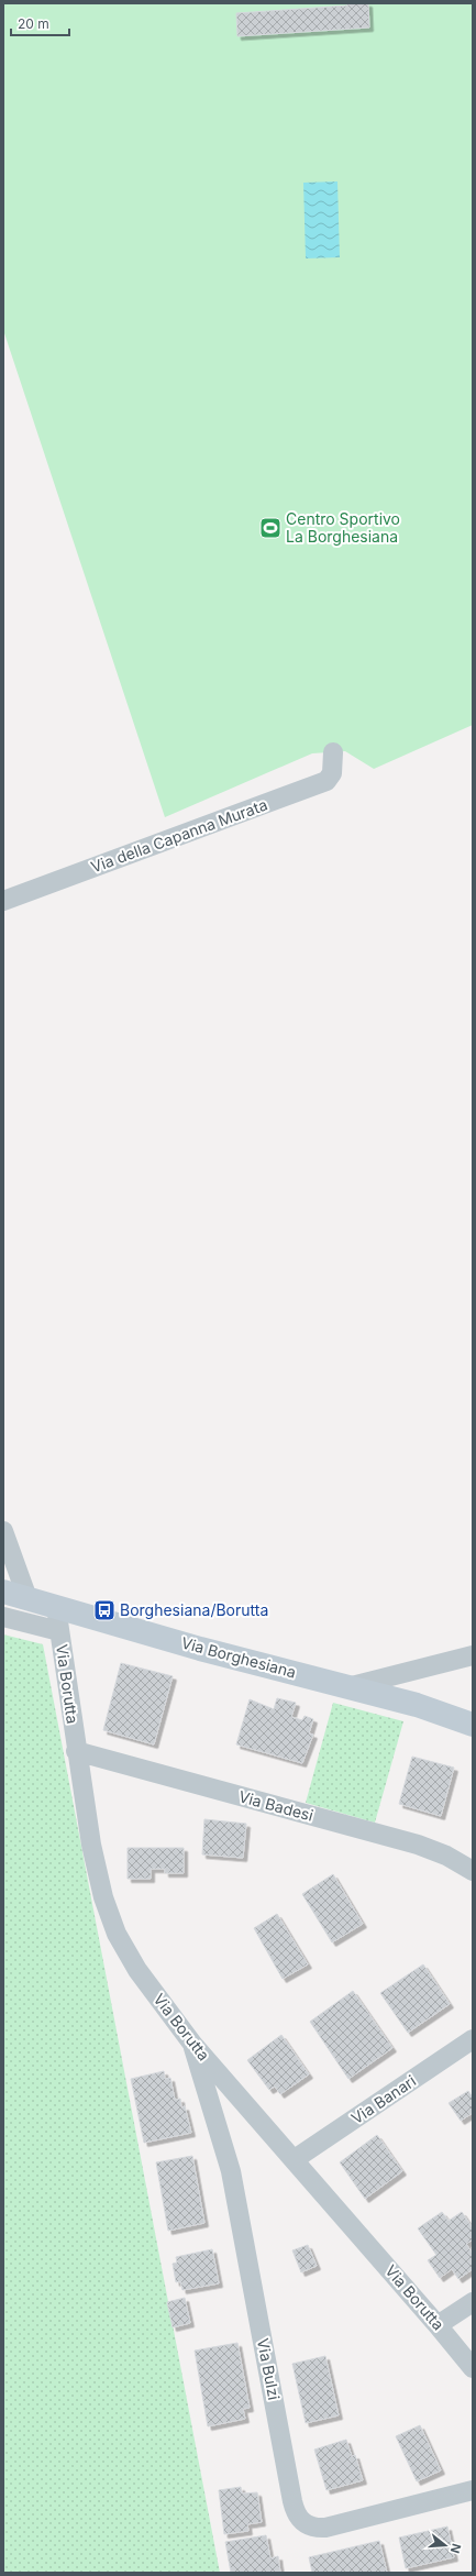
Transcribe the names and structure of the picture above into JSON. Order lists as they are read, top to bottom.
{
  "streets": {
    "street": [
      "Via della Capanna Murata",
      "Via Borghesiana",
      "Via Borutta",
      "Via Badesi",
      "Via Banari",
      "Via Bulzi"
    ]
  },
  "crossings": [
    ["Via Borghesiana", "Via Borutta"],
    ["Via Borutta", "Via Badesi"],
    ["Via Borutta", "Via Banari"],
    ["Via Borutta", "Via Bulzi"]
  ],
  "places": {
    "sports": ["Centro Sportivo La Borghesiana"],
    "bus stop": ["Borghesiana/Borutta"]
  },
  "scale_bar": "20 m",
  "north": "right"
}
